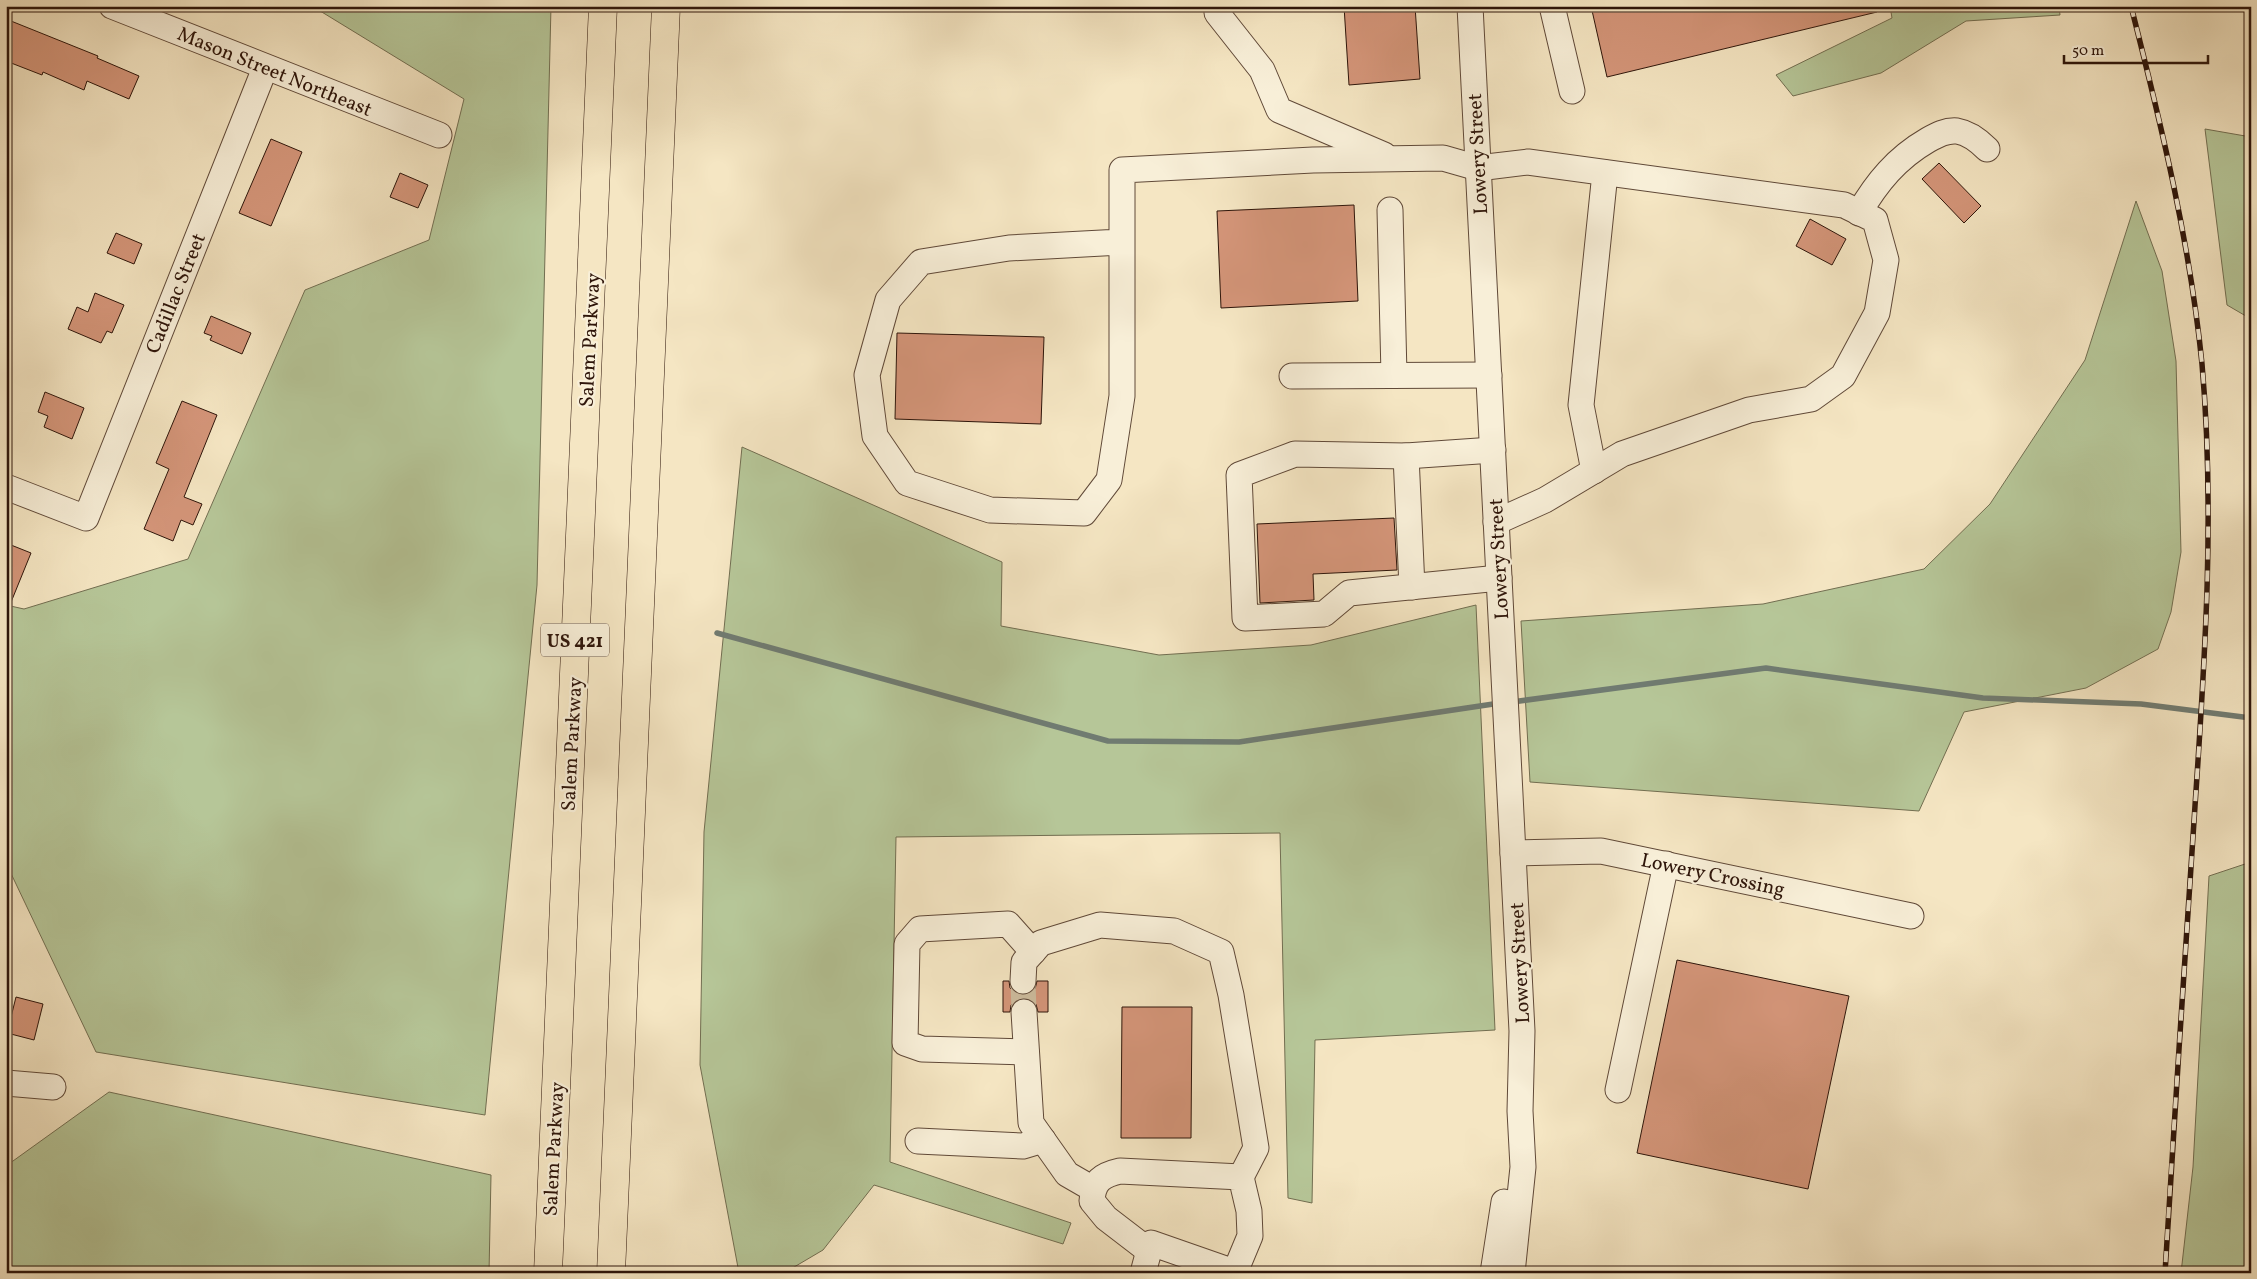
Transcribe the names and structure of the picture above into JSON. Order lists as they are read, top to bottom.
{
  "streets": {
    "highway": ["Salem Parkway", "US 421"],
    "street": [
      "Mason Street Northeast",
      "Lowery Street",
      "Cadillac Street",
      "Lowery Crossing"
    ]
  },
  "crossings": [
    ["Mason Street Northeast", "Cadillac Street"],
    ["Lowery Street", "Lowery Crossing"]
  ],
  "scale_bar": "50 m"
}
